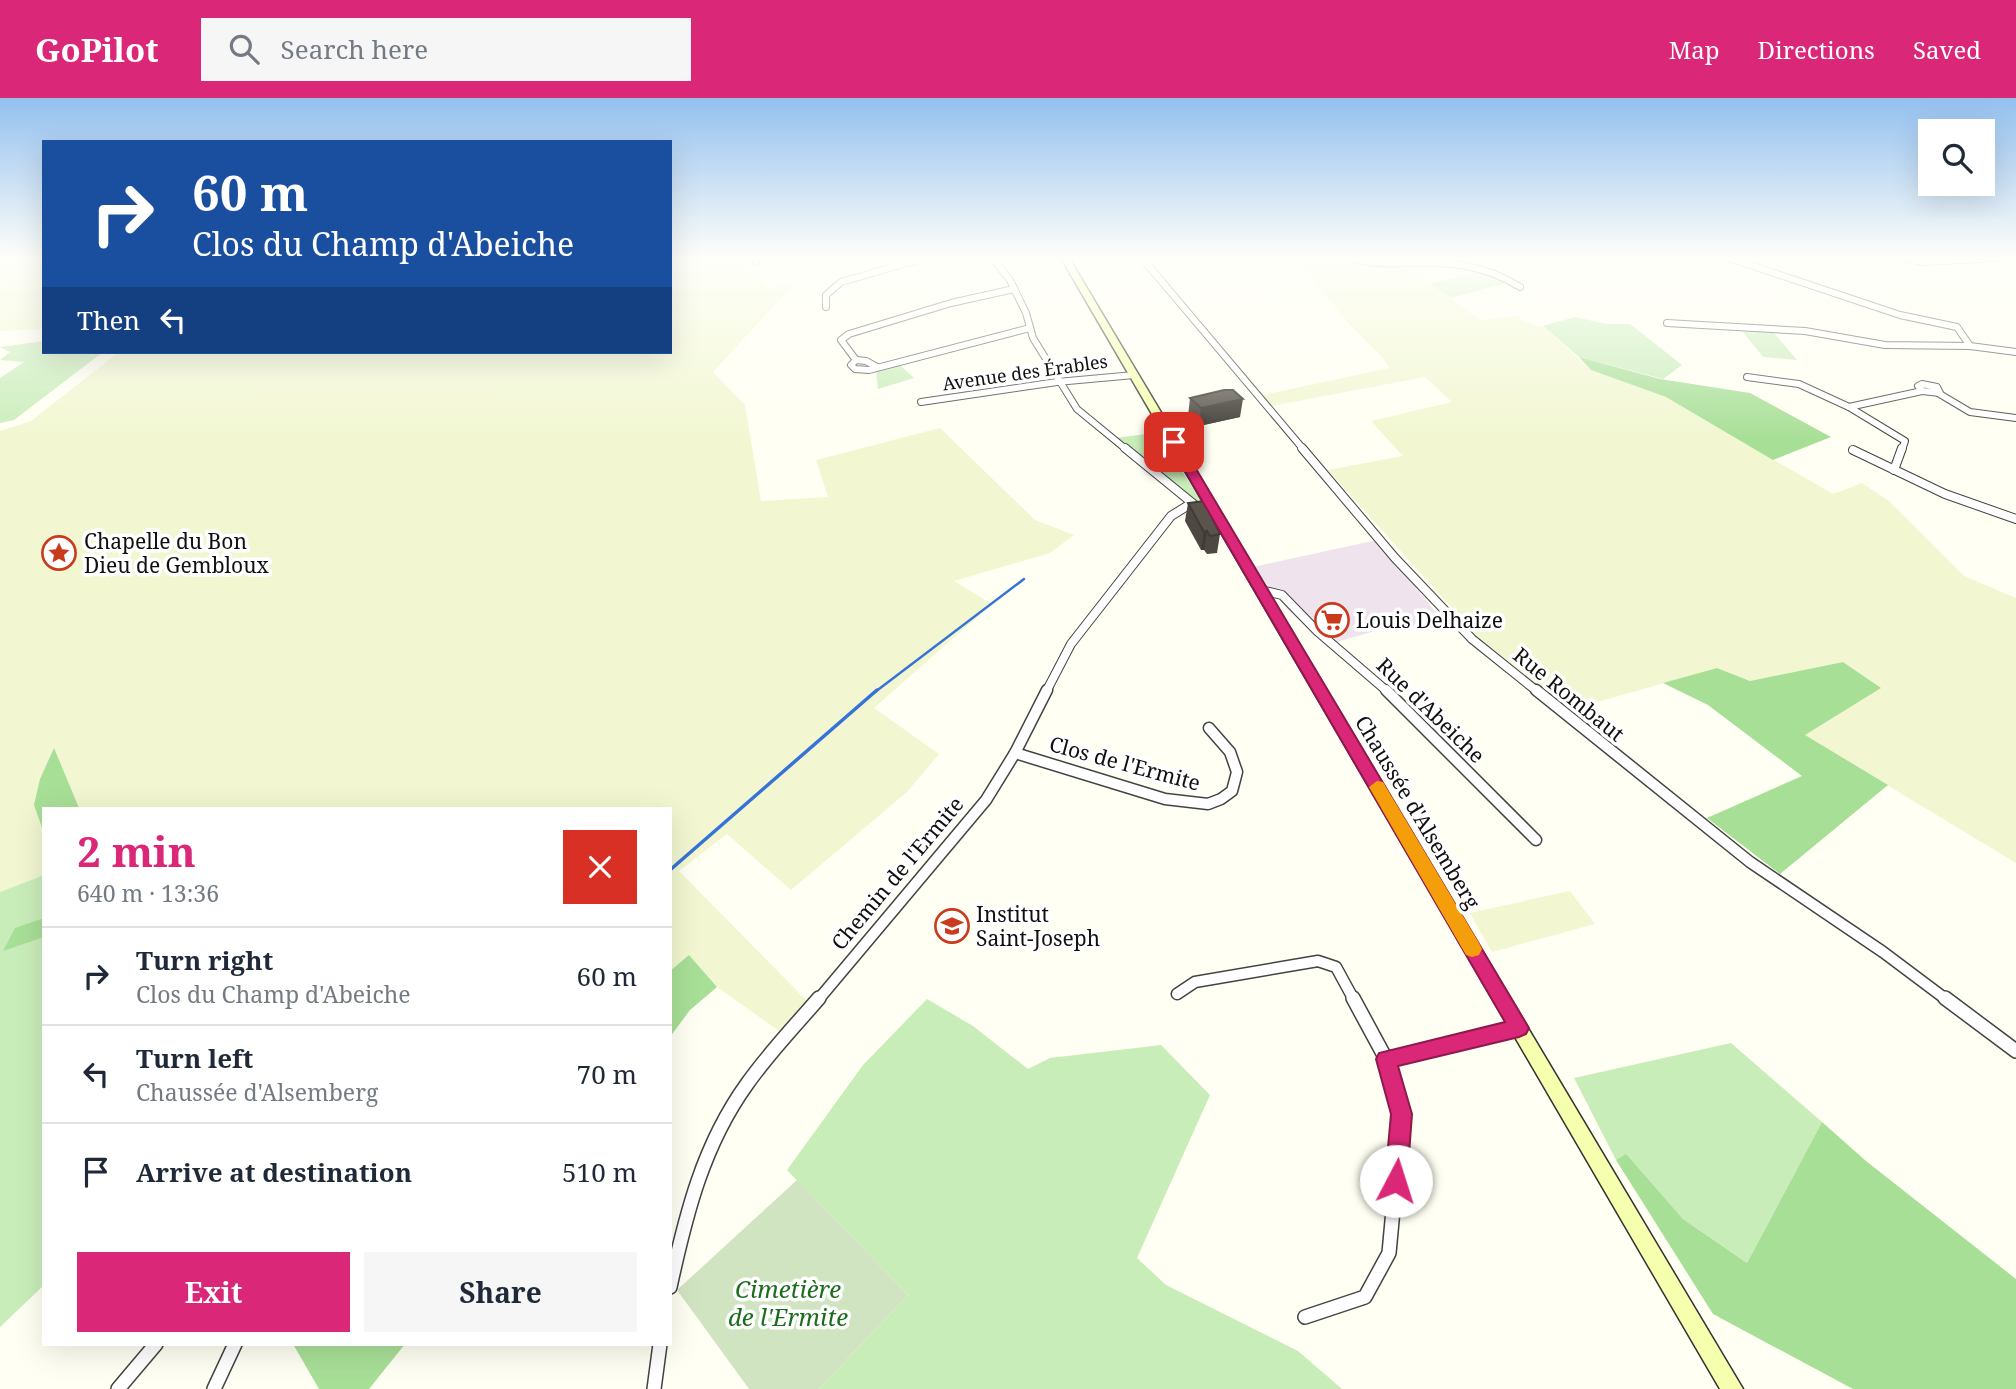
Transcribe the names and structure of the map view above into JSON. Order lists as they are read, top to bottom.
{
  "streets": {
    "main road": ["Chaussée d'Alsemberg"],
    "street": [
      "Avenue des Érables",
      "Rue Rombaut",
      "Rue d'Abeiche",
      "Clos de l'Ermite",
      "Chemin de l'Ermite"
    ]
  },
  "crossings": [
    ["Avenue des Érables", "Chaussée d'Alsemberg"],
    ["Rue d'Abeiche", "Chaussée d'Alsemberg"],
    ["Clos de l'Ermite", "Chemin de l'Ermite"]
  ],
  "parks": ["Cimetière de l'Ermite"],
  "places": {
    "place": ["Chapelle du Bon Dieu de Gembloux"],
    "supermarket": ["Louis Delhaize"],
    "school or university": ["Institut Saint-Joseph"]
  },
  "page": {
    "header": "GoPilot",
    "search": "Search here",
    "nav": ["Map", "Directions", "Saved"],
    "turn": ["60 m", "Clos du Champ d'Abeiche"],
    "then": "Then",
    "heading": ["2 min", "640 m · 13:36"],
    "list": [
      {
        "name": "Turn right",
        "note": "Clos du Champ d'Abeiche",
        "value": "60 m"
      },
      {
        "name": "Turn left",
        "note": "Chaussée d'Alsemberg",
        "value": "70 m"
      },
      {
        "name": "Arrive at destination",
        "value": "510 m"
      }
    ],
    "buttons": ["Exit", "Share"]
  }
}
